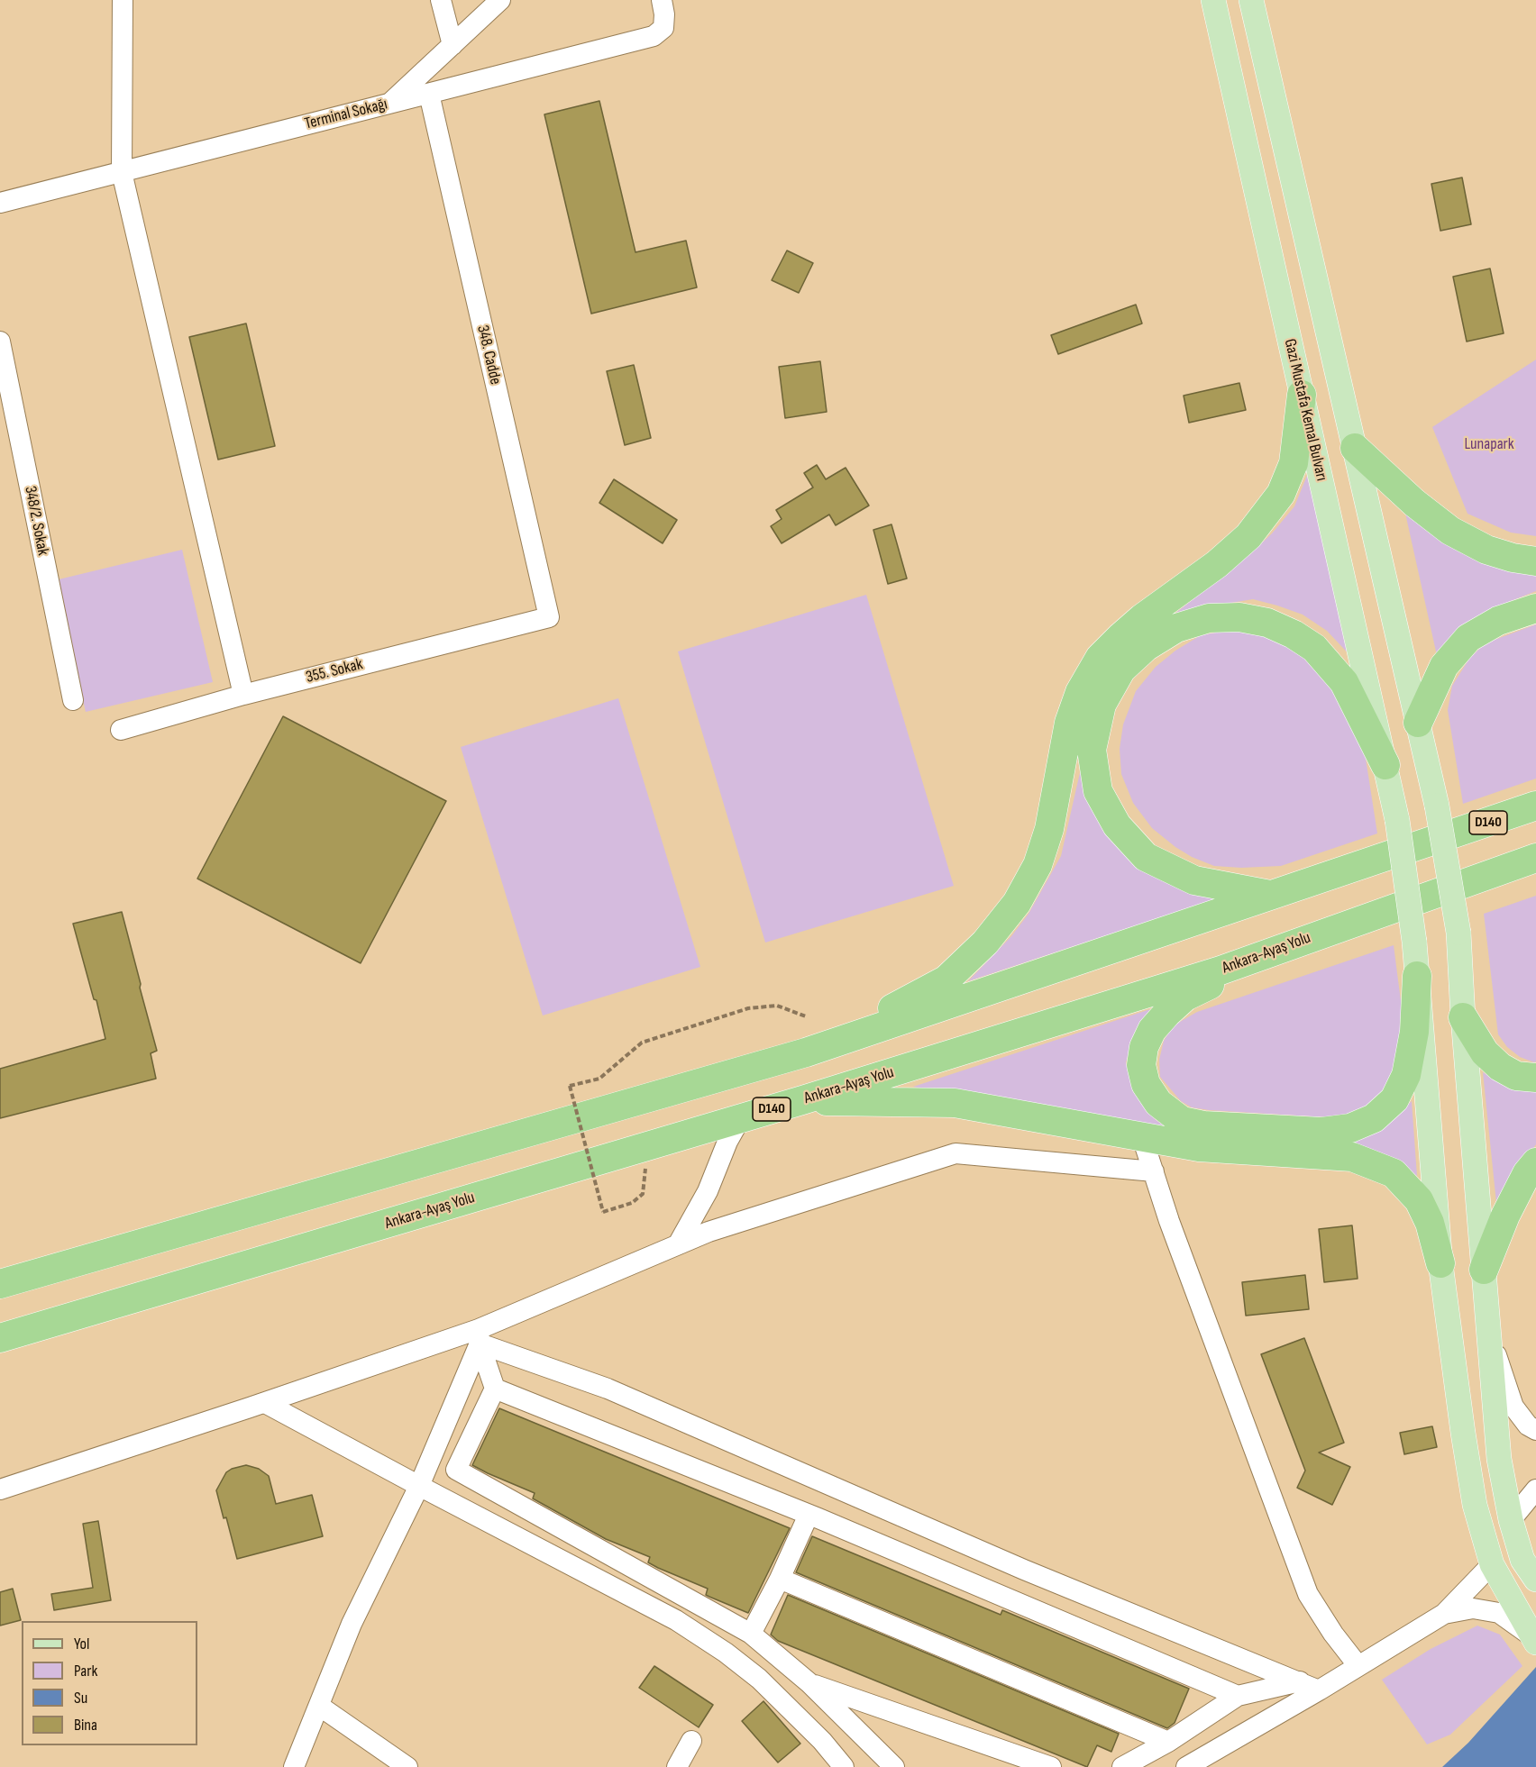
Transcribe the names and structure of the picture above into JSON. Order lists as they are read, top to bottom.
{
  "streets": {
    "highway": ["D140", "Ankara-Ayaş Yolu"],
    "main road": ["Gazi Mustafa Kemal Bulvarı"],
    "street": [
      "Terminal Sokağı",
      "348. Cadde",
      "348/2. Sokak",
      "355. Sokak"
    ]
  },
  "crossings": [
    ["Terminal Sokağı", "348. Cadde"],
    ["348. Cadde", "355. Sokak"]
  ],
  "parks": ["Lunapark"],
  "legend": [
    "Yol",
    "Park",
    "Su",
    "Bina"
  ]
}
